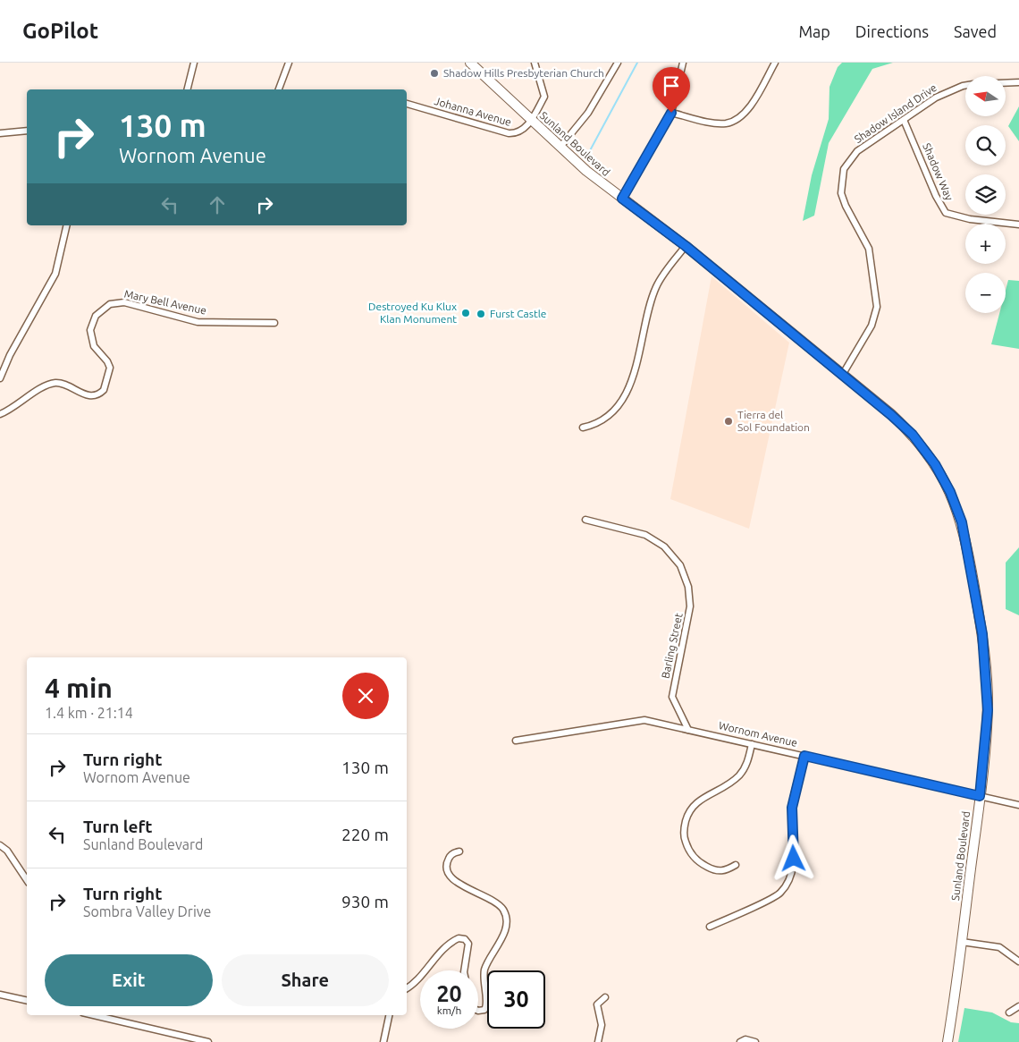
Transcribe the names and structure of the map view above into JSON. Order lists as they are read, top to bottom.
{
  "streets": {
    "main road": ["Sunland Boulevard"],
    "street": [
      "Johanna Avenue",
      "Shadow Island Drive",
      "Shadow Way",
      "Mary Bell Avenue",
      "Barling Street",
      "Wornom Avenue"
    ]
  },
  "crossings": [
    ["Johanna Avenue", "Sunland Boulevard"],
    ["Shadow Island Drive", "Sunland Boulevard"],
    ["Shadow Island Drive", "Shadow Way"],
    ["Sunland Boulevard", "Wornom Avenue"],
    ["Barling Street", "Wornom Avenue"]
  ],
  "places": [
    "Shadow Hills Presbyterian Church",
    "Destroyed Ku Klux Klan Monument",
    "Furst Castle",
    "Tierra del Sol Foundation"
  ],
  "north": "left",
  "page": {
    "header": "GoPilot",
    "nav": ["Map", "Directions", "Saved"],
    "map_buttons": ["+", "−"],
    "turn": ["130 m", "Wornom Avenue"],
    "heading": ["4 min", "1.4 km · 21:14"],
    "list": [
      {
        "name": "Turn right",
        "note": "Wornom Avenue",
        "value": "130 m"
      },
      {
        "name": "Turn left",
        "note": "Sunland Boulevard",
        "value": "220 m"
      },
      {
        "name": "Turn right",
        "note": "Sombra Valley Drive",
        "value": "930 m"
      }
    ],
    "buttons": ["Exit", "Share"],
    "speed": "20 km/h",
    "limit": "30"
  }
}
